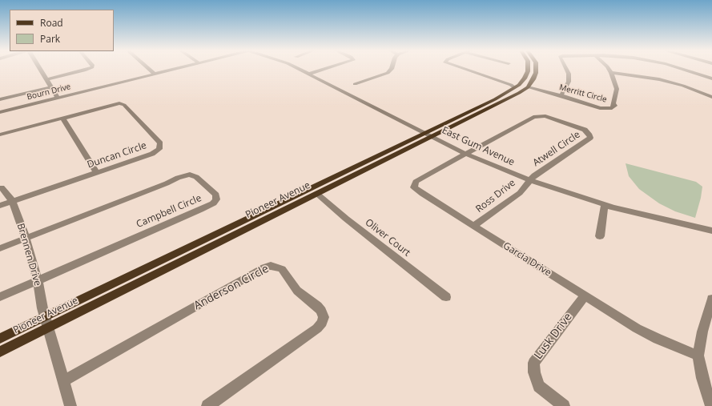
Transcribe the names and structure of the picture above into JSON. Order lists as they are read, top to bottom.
{
  "streets": {
    "main road": ["Pioneer Avenue"],
    "street": [
      "Bourn Drive",
      "Merritt Circle",
      "East Gum Avenue",
      "Atwell Circle",
      "Duncan Circle",
      "Ross Drive",
      "Campbell Circle",
      "Oliver Court",
      "Brennen Drive",
      "Garcia Drive",
      "Anderson Circle",
      "Lusk Drive"
    ]
  },
  "crossings": [
    ["Merritt Circle", "Pioneer Avenue"],
    ["East Gum Avenue", "Atwell Circle"],
    ["East Gum Avenue", "Ross Drive"],
    ["East Gum Avenue", "Pioneer Avenue"],
    ["East Gum Avenue", "Garcia Drive"],
    ["Atwell Circle", "Ross Drive"],
    ["Atwell Circle", "Garcia Drive"],
    ["Duncan Circle", "Brennen Drive"],
    ["Ross Drive", "Garcia Drive"],
    ["Pioneer Avenue", "Oliver Court"],
    ["Pioneer Avenue", "Brennen Drive"],
    ["Campbell Circle", "Brennen Drive"],
    ["Brennen Drive", "Anderson Circle"],
    ["Garcia Drive", "Lusk Drive"]
  ],
  "legend": ["Road", "Park"]
}
